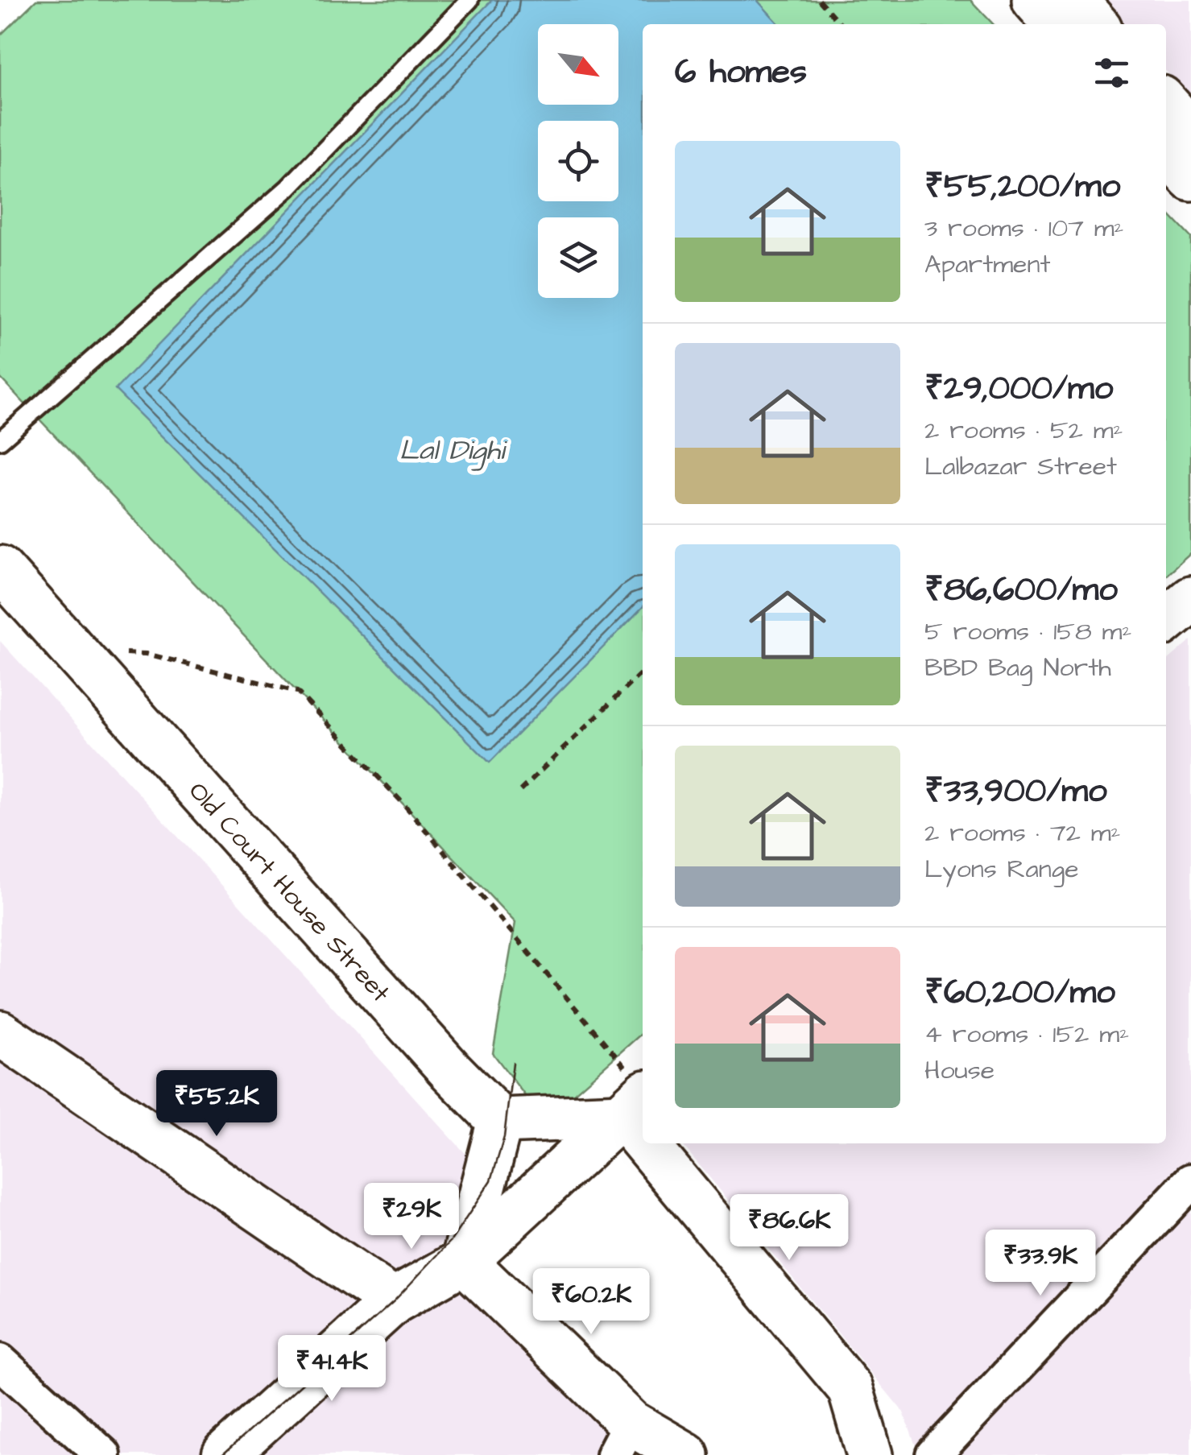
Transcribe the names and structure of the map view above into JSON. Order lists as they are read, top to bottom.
{
  "streets": {
    "main road": ["Old Court House Street"]
  },
  "water": ["Lal Dighi"],
  "north": "bottom right",
  "page": {
    "heading": "6 homes",
    "list": [
      {
        "name": "₹55,200/mo",
        "note": "3 rooms · 107 m² · Apartment"
      },
      {
        "name": "₹29,000/mo",
        "note": "2 rooms · 52 m² · Lalbazar Street"
      },
      {
        "name": "₹86,600/mo",
        "note": "5 rooms · 158 m² · BBD Bag North"
      },
      {
        "name": "₹33,900/mo",
        "note": "2 rooms · 72 m² · Lyons Range"
      },
      {
        "name": "₹60,200/mo",
        "note": "4 rooms · 152 m² · House"
      }
    ],
    "price": [
      "₹55.2K",
      "₹29K",
      "₹86.6K",
      "₹33.9K",
      "₹60.2K",
      "₹41.4K"
    ]
  }
}
